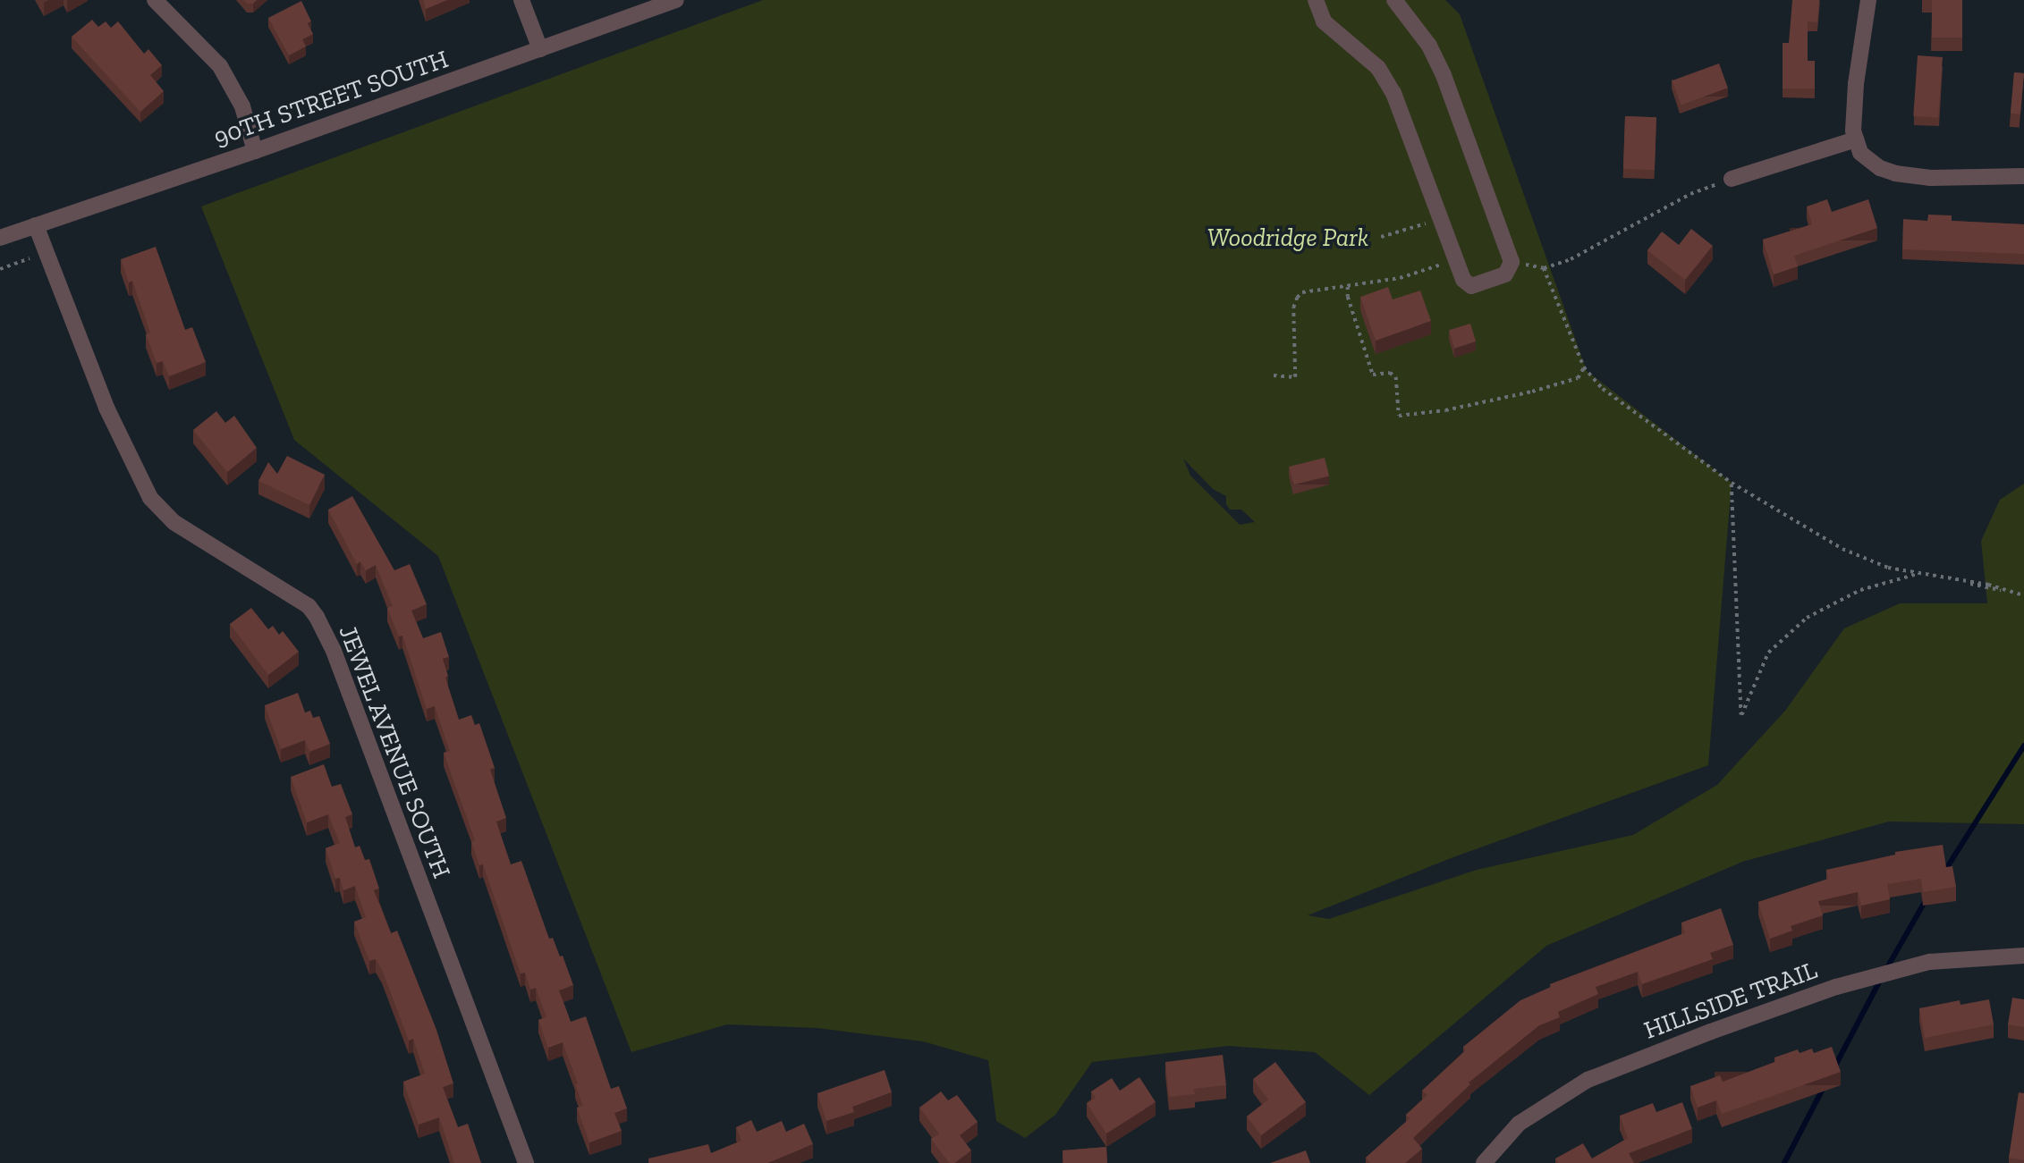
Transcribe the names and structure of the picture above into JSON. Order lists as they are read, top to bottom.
{
  "streets": {
    "street": ["90TH STREET SOUTH", "JEWEL AVENUE SOUTH", "HILLSIDE TRAIL"]
  },
  "crossings": [
    ["90TH STREET SOUTH", "JEWEL AVENUE SOUTH"]
  ],
  "parks": ["Woodridge Park"]
}
